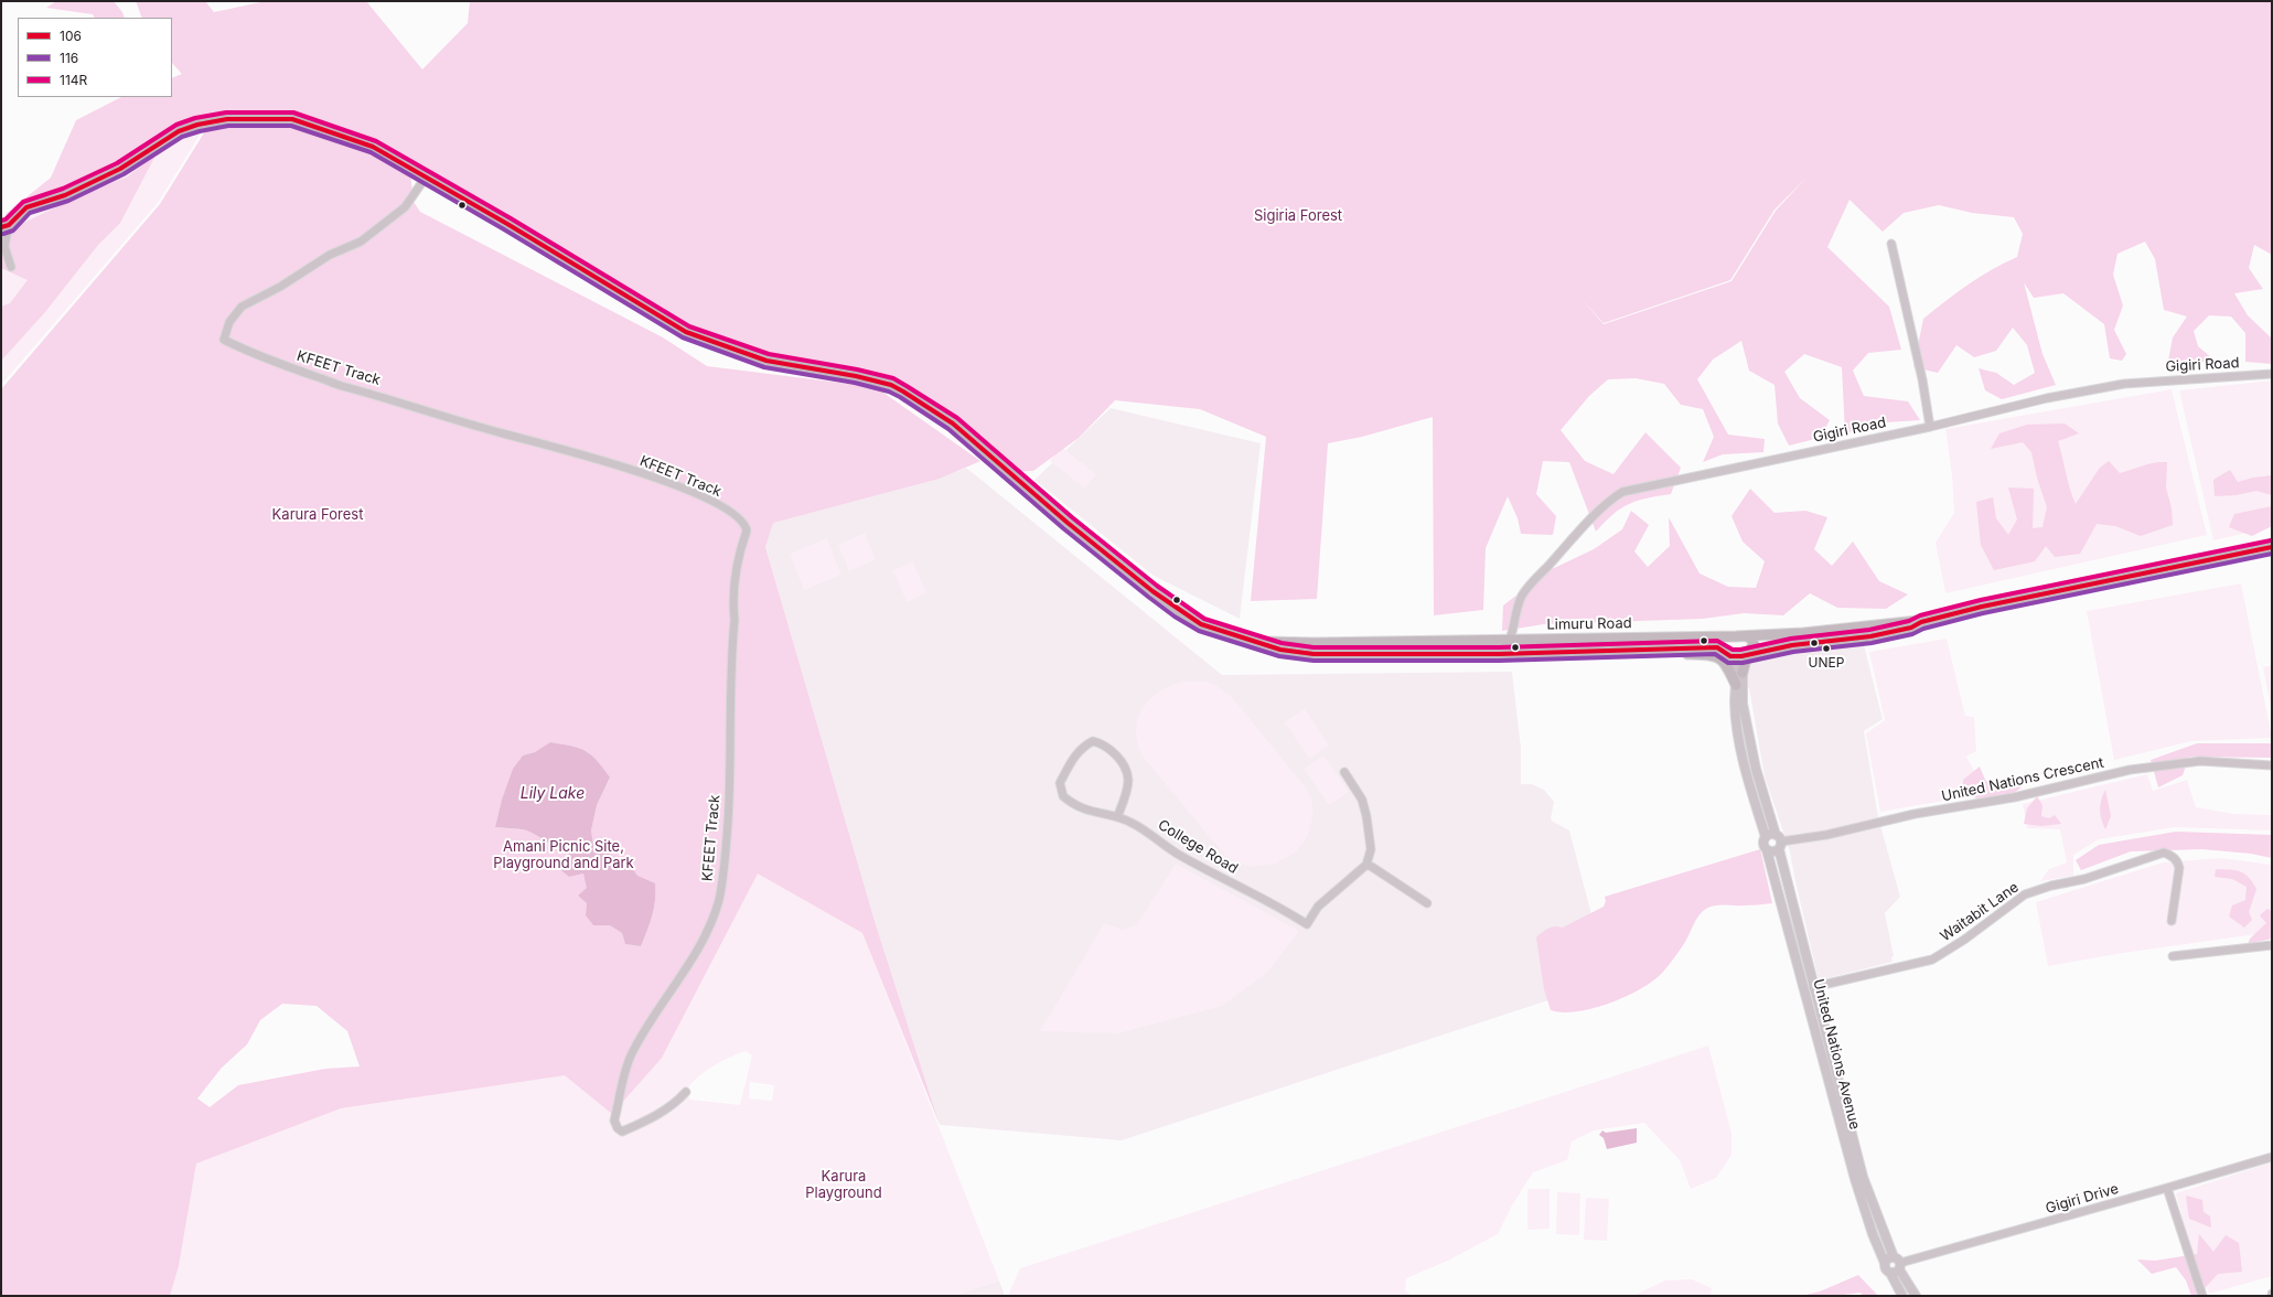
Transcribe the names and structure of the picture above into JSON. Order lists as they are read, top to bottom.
{
  "streets": {
    "main road": ["Limuru Road"],
    "street": [
      "Gigiri Road",
      "KFEET Track",
      "United Nations Crescent",
      "College Road",
      "Waitabit Lane",
      "United Nations Avenue",
      "Gigiri Drive"
    ]
  },
  "crossings": [
    ["Gigiri Road", "Limuru Road"],
    ["KFEET Track", "Limuru Road"],
    ["United Nations Crescent", "United Nations Avenue"],
    ["Waitabit Lane", "United Nations Avenue"],
    ["United Nations Avenue", "Gigiri Drive"]
  ],
  "water": ["Lily Lake"],
  "parks": [
    "Sigiria Forest",
    "Karura Forest",
    "Amani Picnic Site, Playground and Park",
    "Karura Playground"
  ],
  "places": ["UNEP"],
  "lines": ["transit line 114R", "transit line 106", "transit line 116"],
  "legend": ["106", "116", "114R"]
}
